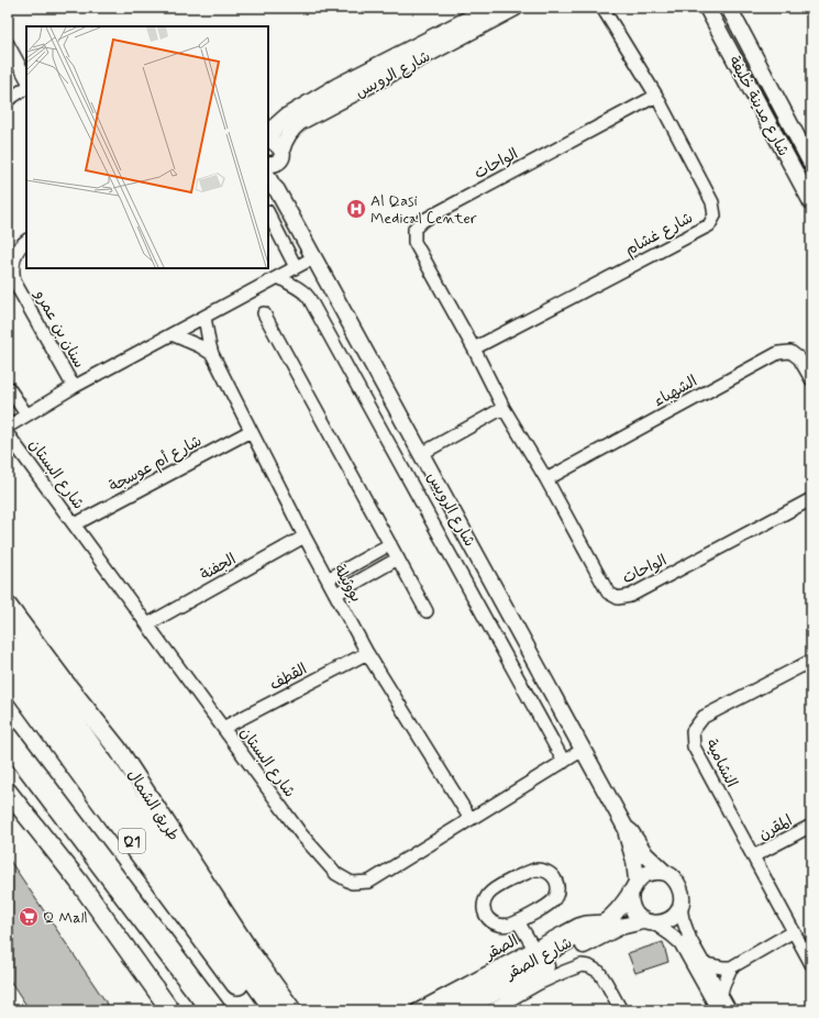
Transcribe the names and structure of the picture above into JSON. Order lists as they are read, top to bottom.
{
  "streets": {
    "highway": ["Q1"],
    "main road": ["طريق الشمال"],
    "street": [
      "شارع الرويس",
      "شارع مدينة خليفة",
      "الواحات",
      "شارع غشام",
      "سنان بن عمرو",
      "الشهباء",
      "شارع أم عوسجة",
      "شارع البستان",
      "الجفنة",
      "بووثيلة",
      "القطف",
      "النشامية",
      "المقرن",
      "الصقر",
      "شارع الصقر"
    ]
  },
  "crossings": [
    ["شارع الرويس", "شارع البستان"],
    ["شارع الرويس", "شارع الصقر"],
    ["الواحات", "شارع غشام"],
    ["الواحات", "الشهباء"],
    ["شارع أم عوسجة", "شارع البستان"],
    ["شارع أم عوسجة", "بووثيلة"],
    ["شارع البستان", "الجفنة"],
    ["شارع البستان", "بووثيلة"],
    ["شارع البستان", "القطف"],
    ["الجفنة", "بووثيلة"],
    ["بووثيلة", "القطف"],
    ["النشامية", "المقرن"],
    ["الصقر", "شارع الصقر"]
  ],
  "places": {
    "hospital": ["Al Qasi Medical Center"],
    "supermarket": ["Q Mall"]
  }
}
